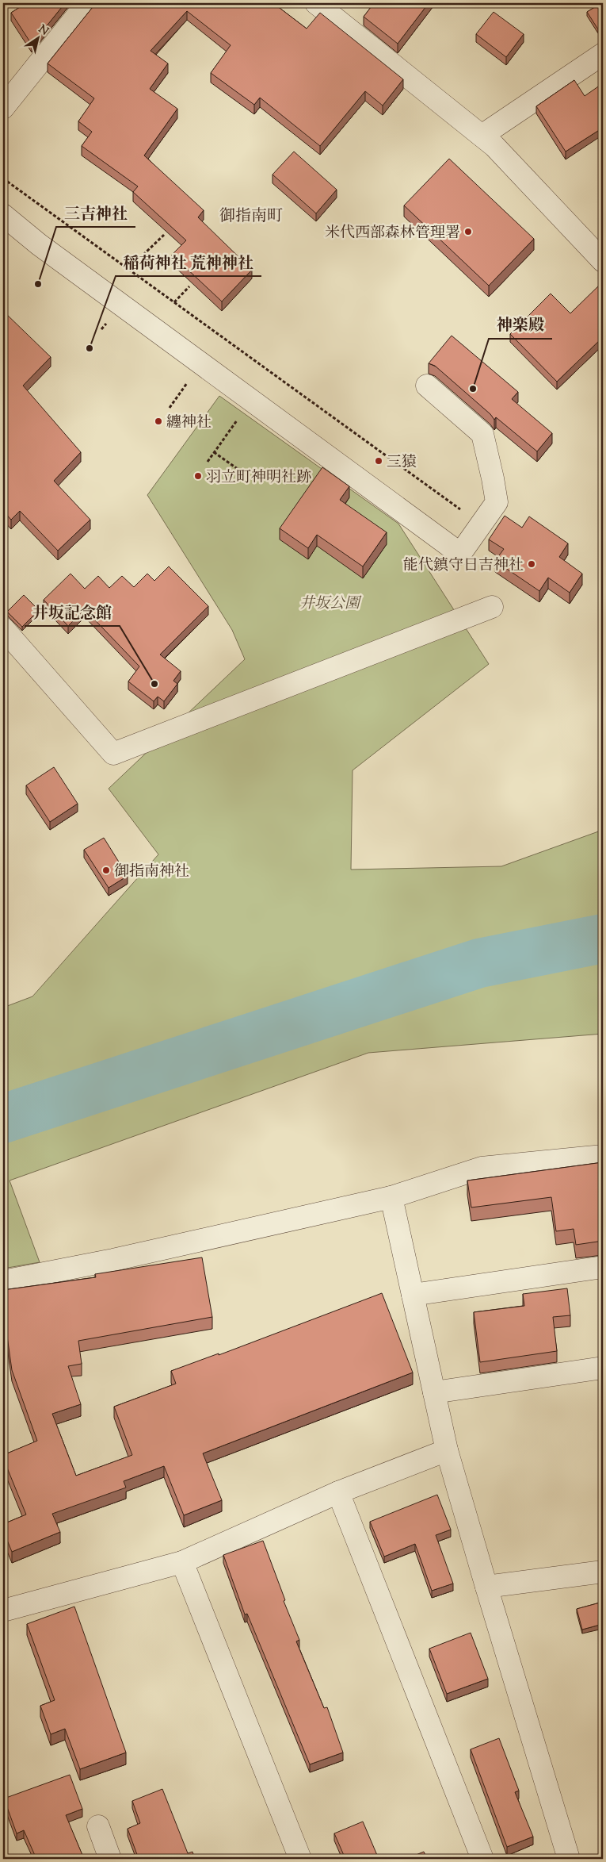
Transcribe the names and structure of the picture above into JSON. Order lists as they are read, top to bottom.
{
  "districts": ["御指南町"],
  "parks": ["井坂公園"],
  "places": [
    "米代西部森林管理署",
    "三吉神社",
    "稲荷神社 荒神神社",
    "神楽殿",
    "纏神社",
    "三猿",
    "羽立町神明社跡",
    "能代鎮守日吉神社",
    "井坂記念館",
    "御指南神社"
  ],
  "north": "top right"
}
